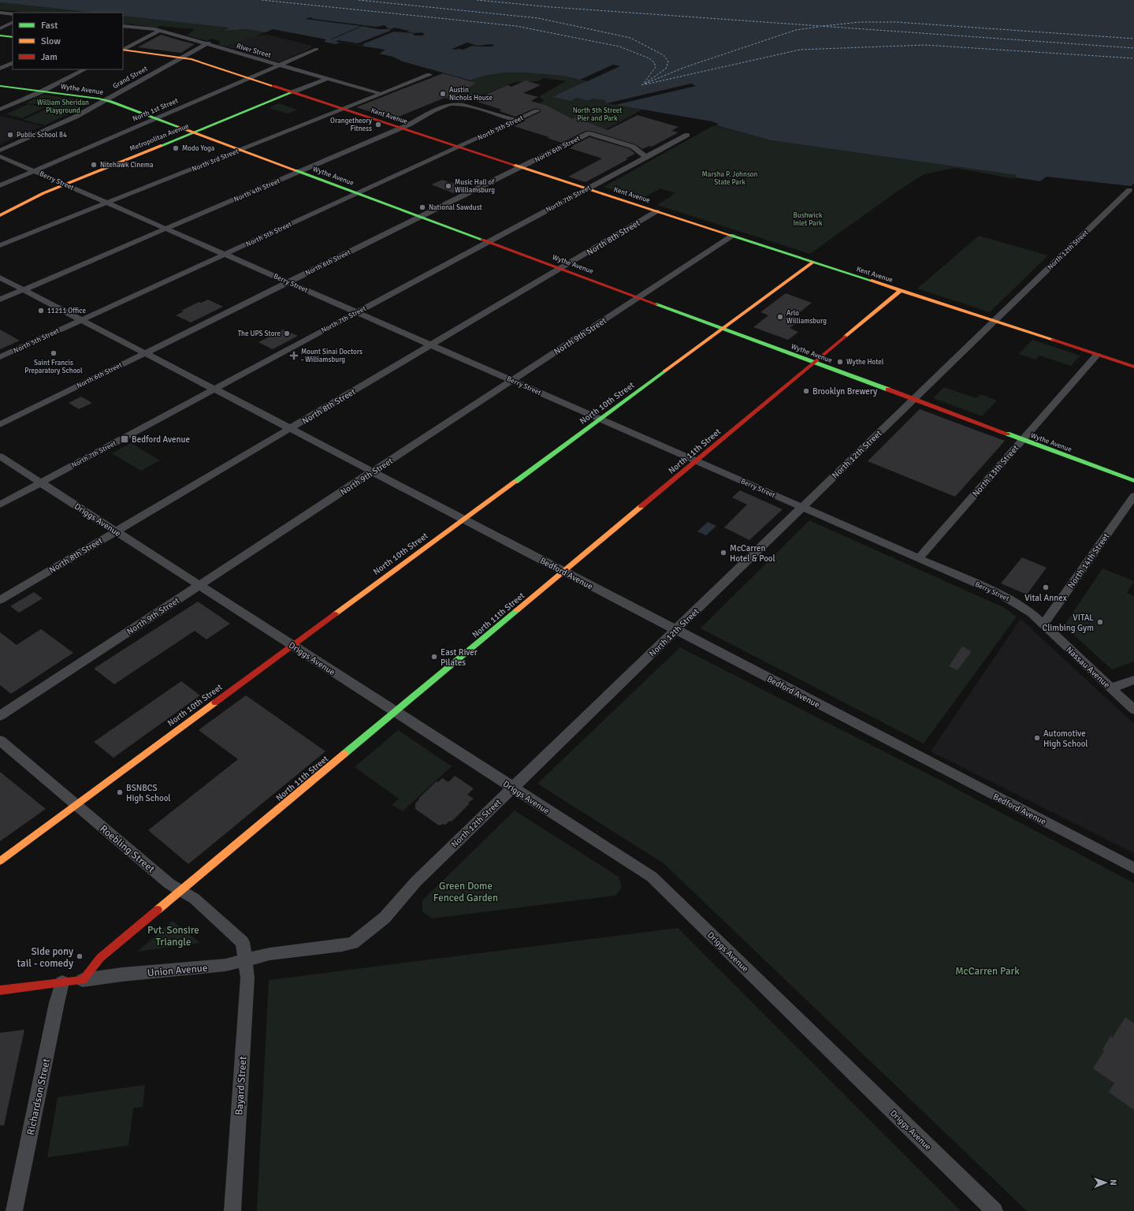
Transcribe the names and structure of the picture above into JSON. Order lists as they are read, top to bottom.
{
  "streets": {
    "main road": [
      "Wythe Avenue",
      "Kent Avenue",
      "Metropolitan Avenue",
      "North 10th Street",
      "North 11th Street",
      "Union Avenue"
    ],
    "street": [
      "River Street",
      "Grand Street",
      "North 1st Street",
      "North 5th Street",
      "North 6th Street",
      "North 3rd Street",
      "Berry Street",
      "North 4th Street",
      "North 7th Street",
      "North 8th Street",
      "North 12th Street",
      "North 9th Street",
      "North 13th Street",
      "Driggs Avenue",
      "North 14th Street",
      "Bedford Avenue",
      "Nassau Avenue",
      "Roebling Street",
      "Bayard Street",
      "Richardson Street"
    ]
  },
  "crossings": [
    ["River Street", "Grand Street"],
    ["River Street", "North 1st Street"],
    ["River Street", "Metropolitan Avenue"],
    ["River Street", "North 3rd Street"],
    ["Grand Street", "Wythe Avenue"],
    ["Grand Street", "Kent Avenue"],
    ["Wythe Avenue", "North 1st Street"],
    ["Wythe Avenue", "North 5th Street"],
    ["Wythe Avenue", "Metropolitan Avenue"],
    ["Wythe Avenue", "North 6th Street"],
    ["Wythe Avenue", "North 3rd Street"],
    ["Wythe Avenue", "North 4th Street"],
    ["Wythe Avenue", "North 7th Street"],
    ["Wythe Avenue", "North 8th Street"],
    ["Wythe Avenue", "North 12th Street"],
    ["Wythe Avenue", "North 9th Street"],
    ["Wythe Avenue", "North 10th Street"],
    ["Wythe Avenue", "North 11th Street"],
    ["Wythe Avenue", "North 13th Street"],
    ["North 1st Street", "Kent Avenue"],
    ["North 1st Street", "Berry Street"],
    ["Kent Avenue", "North 5th Street"],
    ["Kent Avenue", "Metropolitan Avenue"],
    ["Kent Avenue", "North 6th Street"],
    ["Kent Avenue", "North 3rd Street"],
    ["Kent Avenue", "North 4th Street"],
    ["Kent Avenue", "North 7th Street"],
    ["Kent Avenue", "North 8th Street"],
    ["Kent Avenue", "North 12th Street"],
    ["Kent Avenue", "North 9th Street"],
    ["Kent Avenue", "North 10th Street"],
    ["Kent Avenue", "North 11th Street"],
    ["Kent Avenue", "North 13th Street"],
    ["North 5th Street", "Berry Street"],
    ["North 5th Street", "North 4th Street"],
    ["North 5th Street", "Bedford Avenue"],
    ["Metropolitan Avenue", "Berry Street"],
    ["North 6th Street", "Berry Street"],
    ["North 6th Street", "North 7th Street"],
    ["North 6th Street", "Bedford Avenue"],
    ["North 3rd Street", "Berry Street"],
    ["Berry Street", "North 4th Street"],
    ["Berry Street", "North 7th Street"],
    ["Berry Street", "North 8th Street"],
    ["Berry Street", "North 12th Street"],
    ["Berry Street", "North 9th Street"],
    ["Berry Street", "North 10th Street"],
    ["Berry Street", "North 11th Street"],
    ["Berry Street", "North 13th Street"],
    ["Berry Street", "North 14th Street"],
    ["Berry Street", "Nassau Avenue"],
    ["North 4th Street", "Bedford Avenue"],
    ["North 7th Street", "Driggs Avenue"],
    ["North 7th Street", "Bedford Avenue"],
    ["North 8th Street", "Driggs Avenue"],
    ["North 8th Street", "Bedford Avenue"],
    ["North 12th Street", "Driggs Avenue"],
    ["North 12th Street", "Bedford Avenue"],
    ["North 12th Street", "Union Avenue"],
    ["North 9th Street", "Driggs Avenue"],
    ["North 9th Street", "Bedford Avenue"],
    ["North 10th Street", "Driggs Avenue"],
    ["North 10th Street", "Bedford Avenue"],
    ["North 10th Street", "Roebling Street"],
    ["North 11th Street", "Driggs Avenue"],
    ["North 11th Street", "Bedford Avenue"],
    ["North 11th Street", "Roebling Street"],
    ["North 11th Street", "Union Avenue"],
    ["North 14th Street", "Nassau Avenue"],
    ["Roebling Street", "Union Avenue"],
    ["Roebling Street", "Bayard Street"],
    ["Union Avenue", "Bayard Street"],
    ["Union Avenue", "Richardson Street"]
  ],
  "parks": [
    "William Sheridan Playground",
    "North 5th Street Pier and Park",
    "Marsha P. Johnson State Park",
    "Bushwick Inlet Park",
    "Green Dome Fenced Garden",
    "Pvt. Sonsire Triangle",
    "McCarren Park"
  ],
  "places": {
    "other": [
      "Austin Nichols House",
      "Orangetheory Fitness",
      "Public School 84",
      "Modo Yoga",
      "Nitehawk Cinema",
      "Music Hall of Williamsburg",
      "National Sawdust",
      "11211 Office",
      "Arlo Williamsburg",
      "The UPS Store",
      "Saint Francis Preparatory School",
      "Wythe Hotel",
      "Brooklyn Brewery",
      "McCarren Hotel & Pool",
      "Vital Annex",
      "VITAL Climbing Gym",
      "East River Pilates",
      "Automotive High School",
      "BSNBCS High School",
      "Side pony tail - comedy"
    ],
    "health": ["Mount Sinai Doctors - Williamsburg"],
    "transit": ["Bedford Avenue"]
  },
  "legend": ["Fast", "Slow", "Jam"],
  "north": "right"
}
